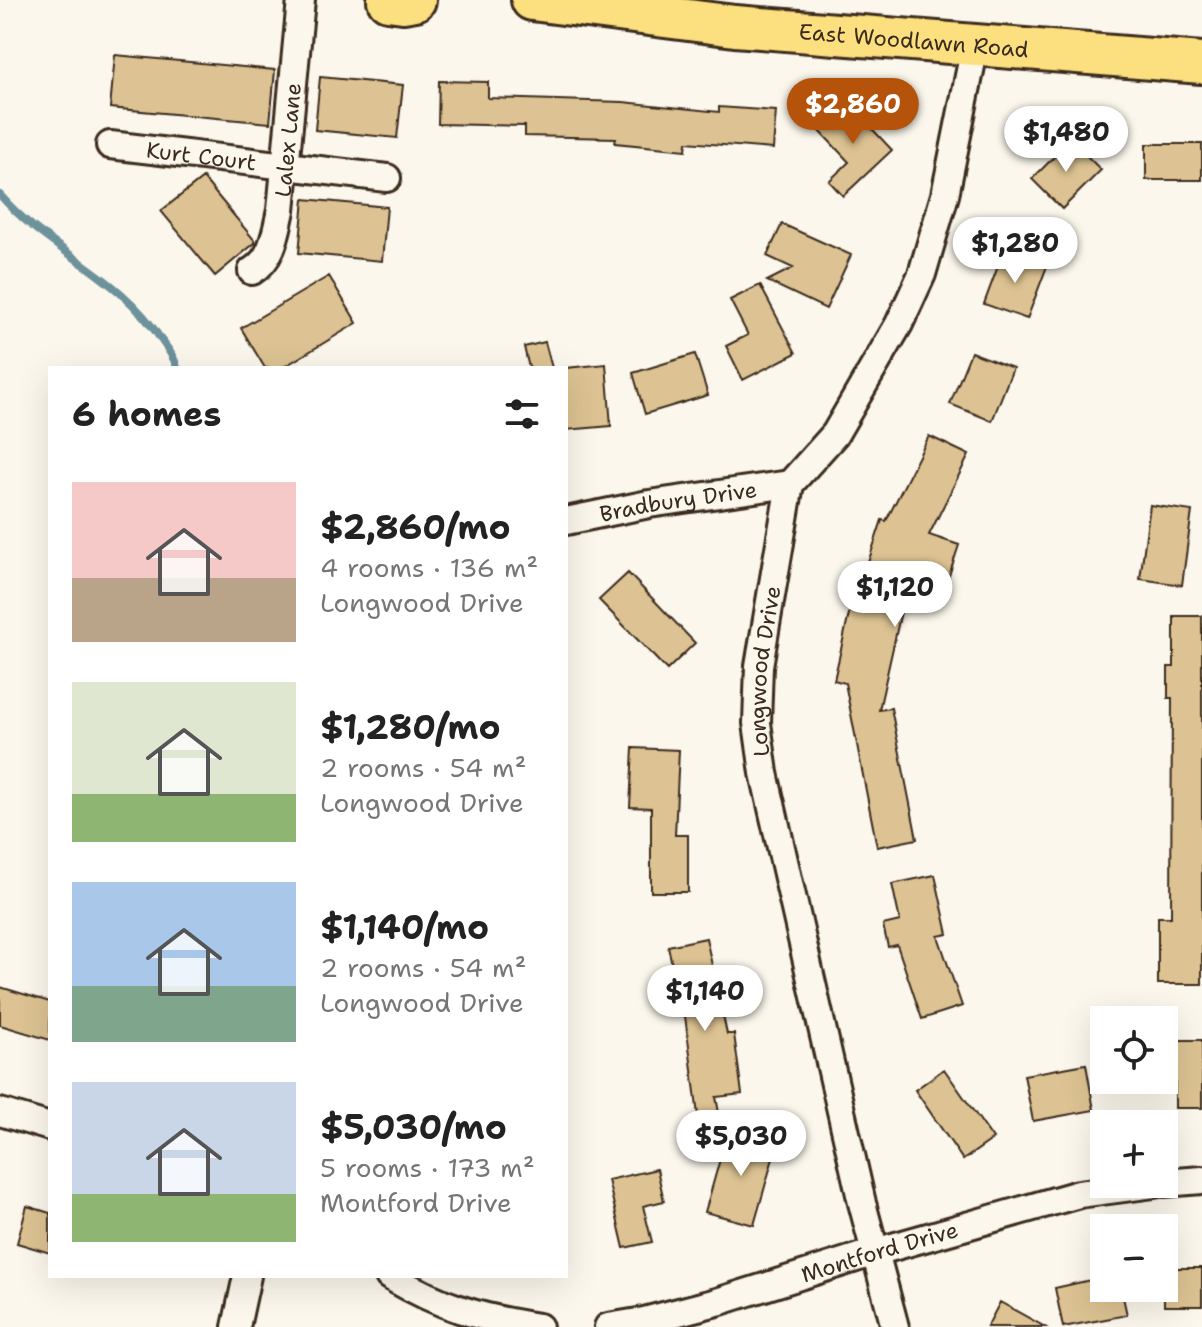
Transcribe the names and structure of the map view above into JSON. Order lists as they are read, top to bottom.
{
  "streets": {
    "main road": ["East Woodlawn Road"],
    "street": [
      "Lalex Lane",
      "Kurt Court",
      "Bradbury Drive",
      "Longwood Drive",
      "Montford Drive"
    ]
  },
  "crossings": [
    ["Lalex Lane", "Kurt Court"],
    ["Bradbury Drive", "Longwood Drive"],
    ["Longwood Drive", "Montford Drive"]
  ],
  "page": {
    "price": [
      "$2,860",
      "$1,480",
      "$1,280",
      "$1,120",
      "$1,140",
      "$5,030"
    ],
    "heading": "6 homes",
    "list": [
      {
        "name": "$2,860/mo",
        "note": "4 rooms · 136 m² · Longwood Drive"
      },
      {
        "name": "$1,280/mo",
        "note": "2 rooms · 54 m² · Longwood Drive"
      },
      {
        "name": "$1,140/mo",
        "note": "2 rooms · 54 m² · Longwood Drive"
      },
      {
        "name": "$5,030/mo",
        "note": "5 rooms · 173 m² · Montford Drive"
      }
    ],
    "map_buttons": ["+", "−"]
  }
}
